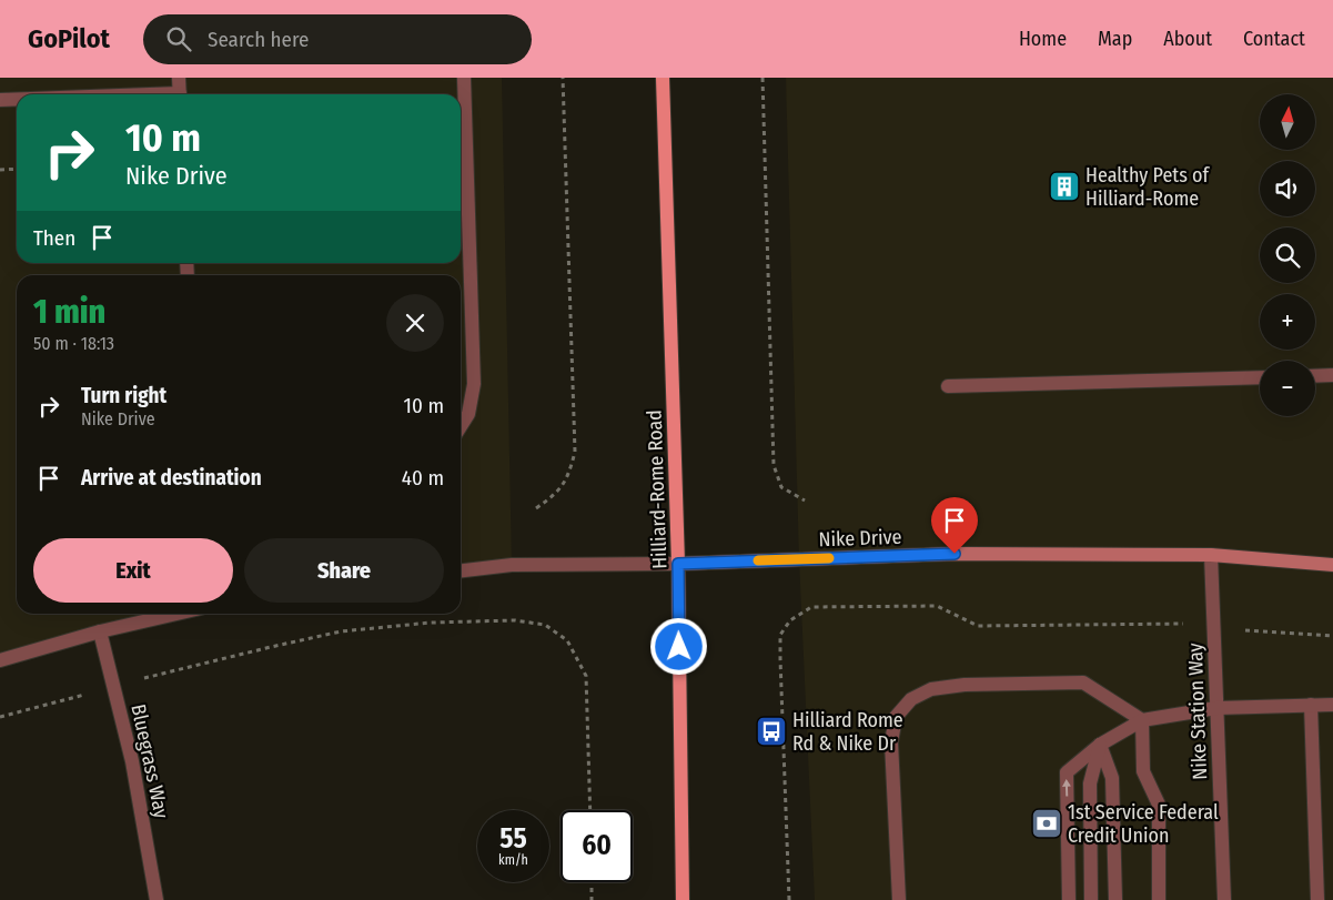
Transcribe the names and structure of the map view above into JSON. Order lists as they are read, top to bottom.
{
  "streets": {
    "main road": ["Hilliard-Rome Road"],
    "street": ["Nike Drive", "Nike Station Way", "Bluegrass Way"]
  },
  "crossings": [
    ["Hilliard-Rome Road", "Nike Drive"],
    ["Nike Drive", "Nike Station Way"]
  ],
  "places": {
    "building": ["Healthy Pets of Hilliard-Rome"],
    "bus stop": ["Hilliard Rome Rd & Nike Dr"],
    "bank": ["1st Service Federal Credit Union"]
  },
  "north": "top",
  "page": {
    "header": "GoPilot",
    "search": "Search here",
    "nav": [
      "Home",
      "Map",
      "About",
      "Contact"
    ],
    "map_buttons": ["+", "−"],
    "turn": ["10 m", "Nike Drive"],
    "then": "Then",
    "heading": ["1 min", "50 m · 18:13"],
    "list": [
      {
        "name": "Turn right",
        "note": "Nike Drive",
        "value": "10 m"
      },
      {
        "name": "Arrive at destination",
        "value": "40 m"
      }
    ],
    "buttons": ["Exit", "Share"],
    "speed": "55 km/h",
    "limit": "60"
  }
}
